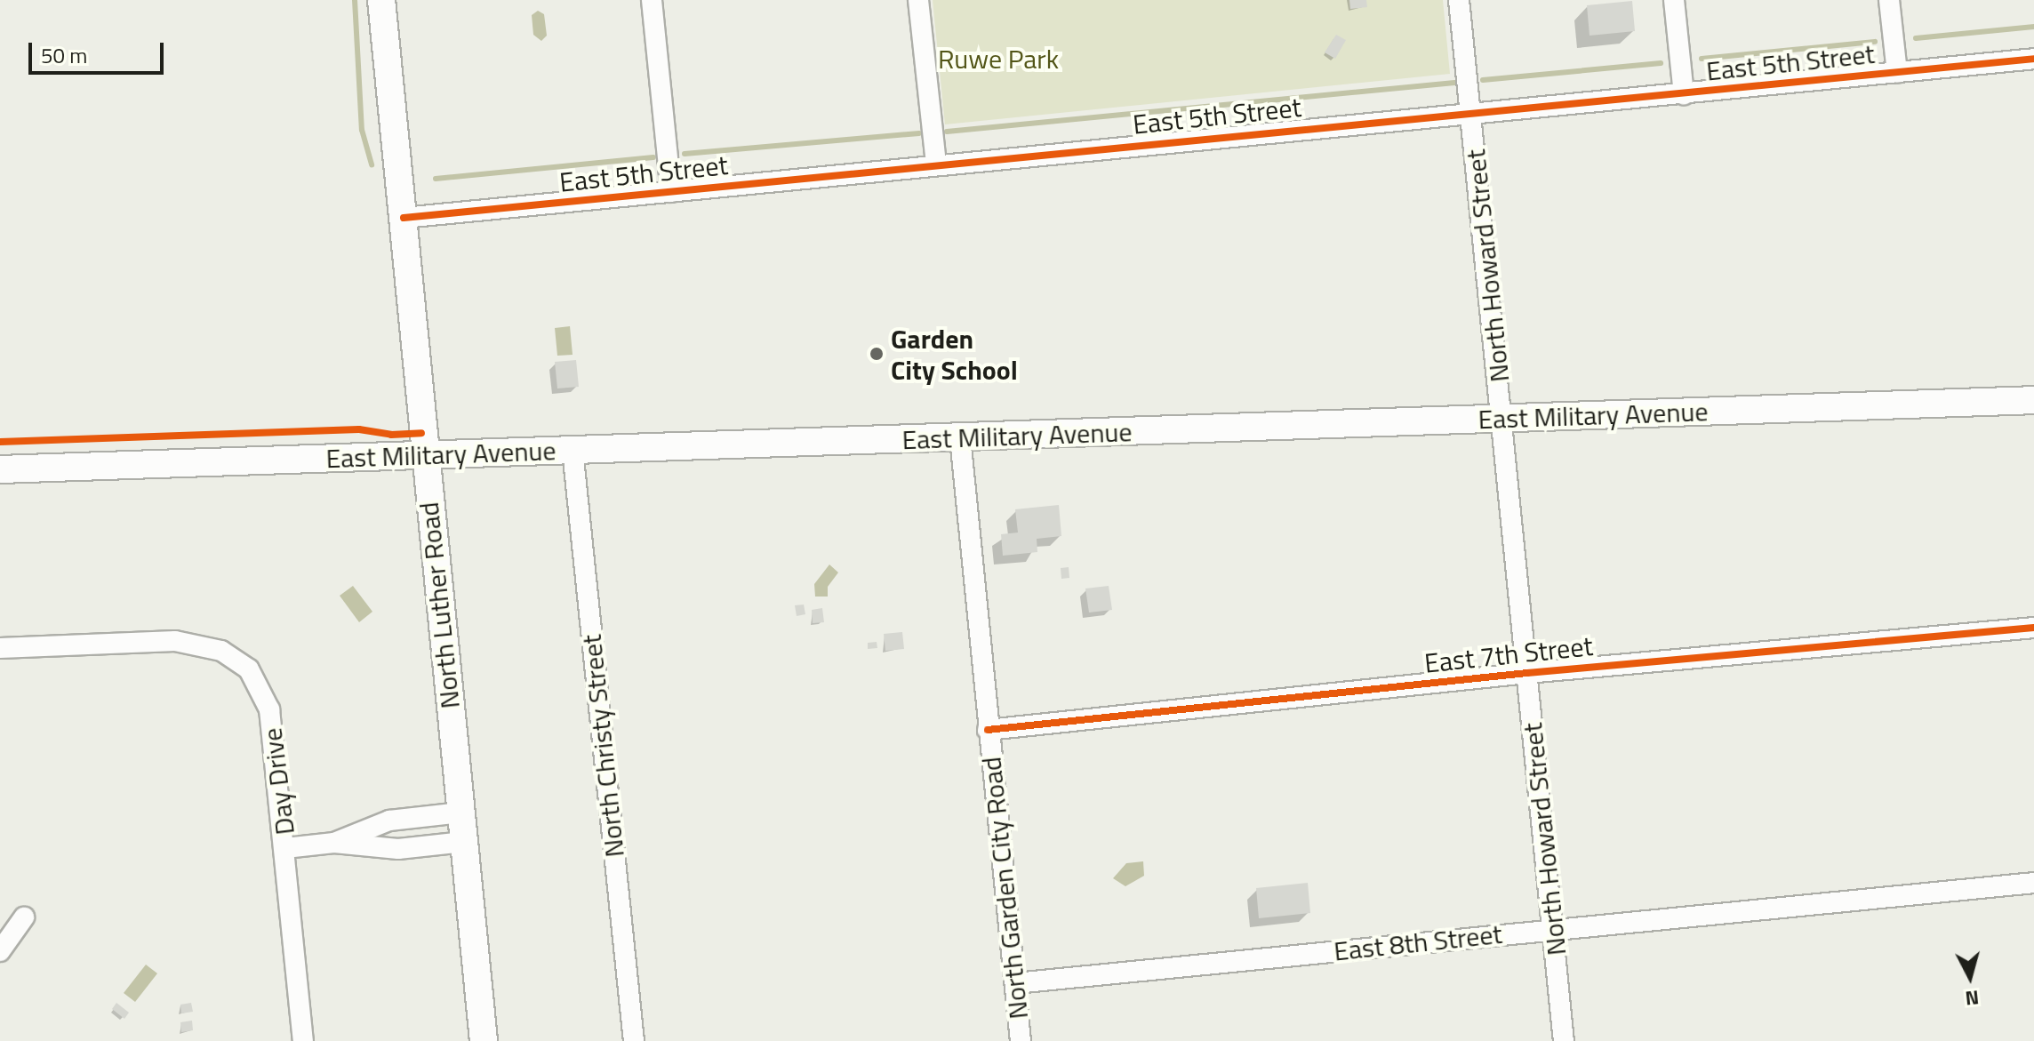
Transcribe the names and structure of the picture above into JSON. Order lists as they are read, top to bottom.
{
  "streets": {
    "main road": ["East Military Avenue", "North Luther Road"],
    "street": [
      "East 5th Street",
      "North Howard Street",
      "East 7th Street",
      "North Christy Street",
      "Day Drive",
      "North Garden City Road",
      "East 8th Street"
    ]
  },
  "crossings": [
    ["East 5th Street", "North Howard Street"],
    ["East 5th Street", "North Luther Road"],
    ["North Howard Street", "East Military Avenue"],
    ["North Howard Street", "East 7th Street"],
    ["North Howard Street", "East 8th Street"],
    ["East Military Avenue", "North Luther Road"],
    ["East Military Avenue", "North Christy Street"],
    ["East Military Avenue", "North Garden City Road"],
    ["East 7th Street", "North Garden City Road"],
    ["North Garden City Road", "East 8th Street"]
  ],
  "parks": ["Ruwe Park"],
  "places": ["Garden City School"],
  "scale_bar": "50 m",
  "north": "bottom"
}
